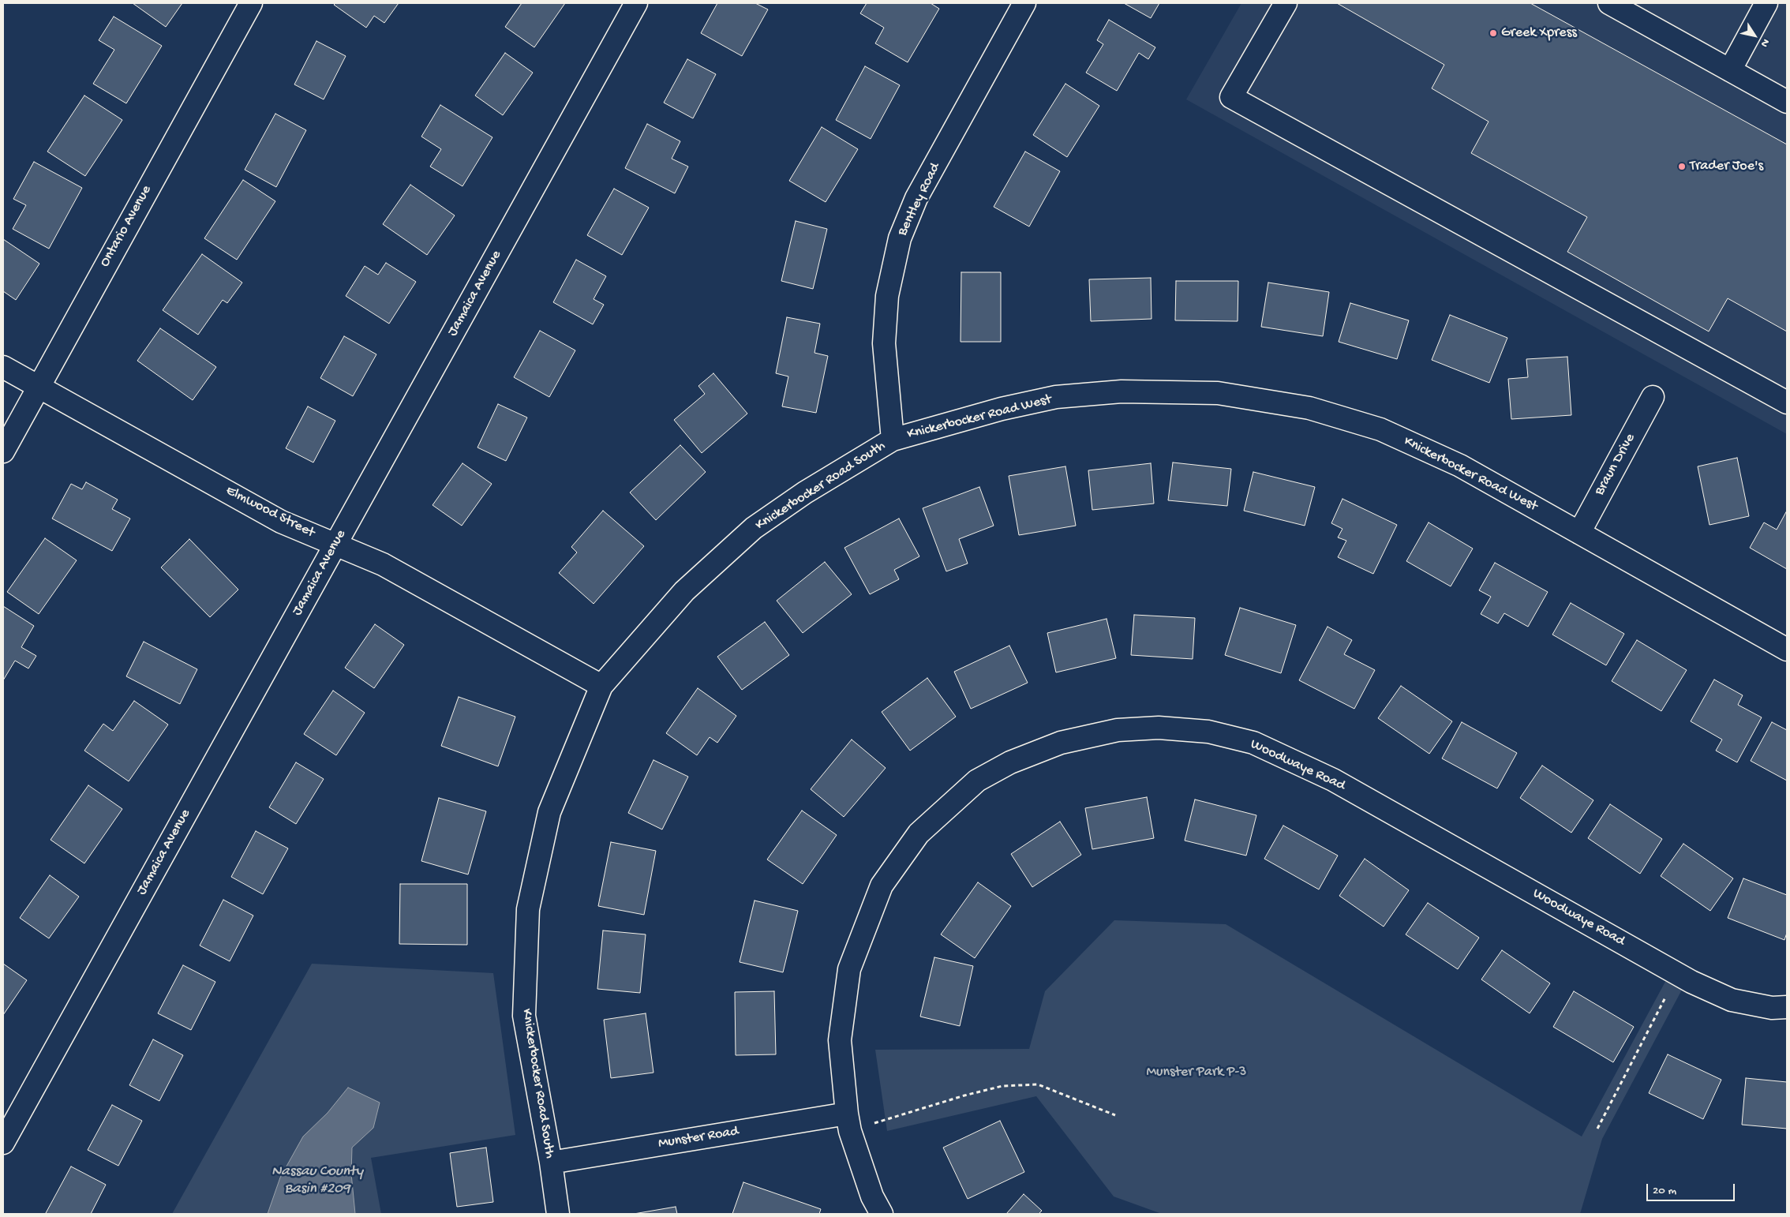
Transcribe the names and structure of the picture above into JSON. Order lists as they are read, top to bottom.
{
  "streets": {
    "street": [
      "Bentley Road",
      "Ontario Avenue",
      "Jamaica Avenue",
      "Knickerbocker Road West",
      "Braun Drive",
      "Knickerbocker Road South",
      "Elmwood Street",
      "Woodwaye Road",
      "Munster Road"
    ]
  },
  "crossings": [
    ["Bentley Road", "Knickerbocker Road West"],
    ["Bentley Road", "Knickerbocker Road South"],
    ["Ontario Avenue", "Elmwood Street"],
    ["Jamaica Avenue", "Elmwood Street"],
    ["Knickerbocker Road West", "Braun Drive"],
    ["Knickerbocker Road West", "Knickerbocker Road South"],
    ["Knickerbocker Road South", "Elmwood Street"],
    ["Knickerbocker Road South", "Munster Road"],
    ["Woodwaye Road", "Munster Road"]
  ],
  "water": ["Nassau County Basin #209"],
  "parks": ["Munster Park P-3"],
  "places": ["Greek Xpress", "Trader Joe's"],
  "scale_bar": "20 m",
  "north": "bottom right"
}
